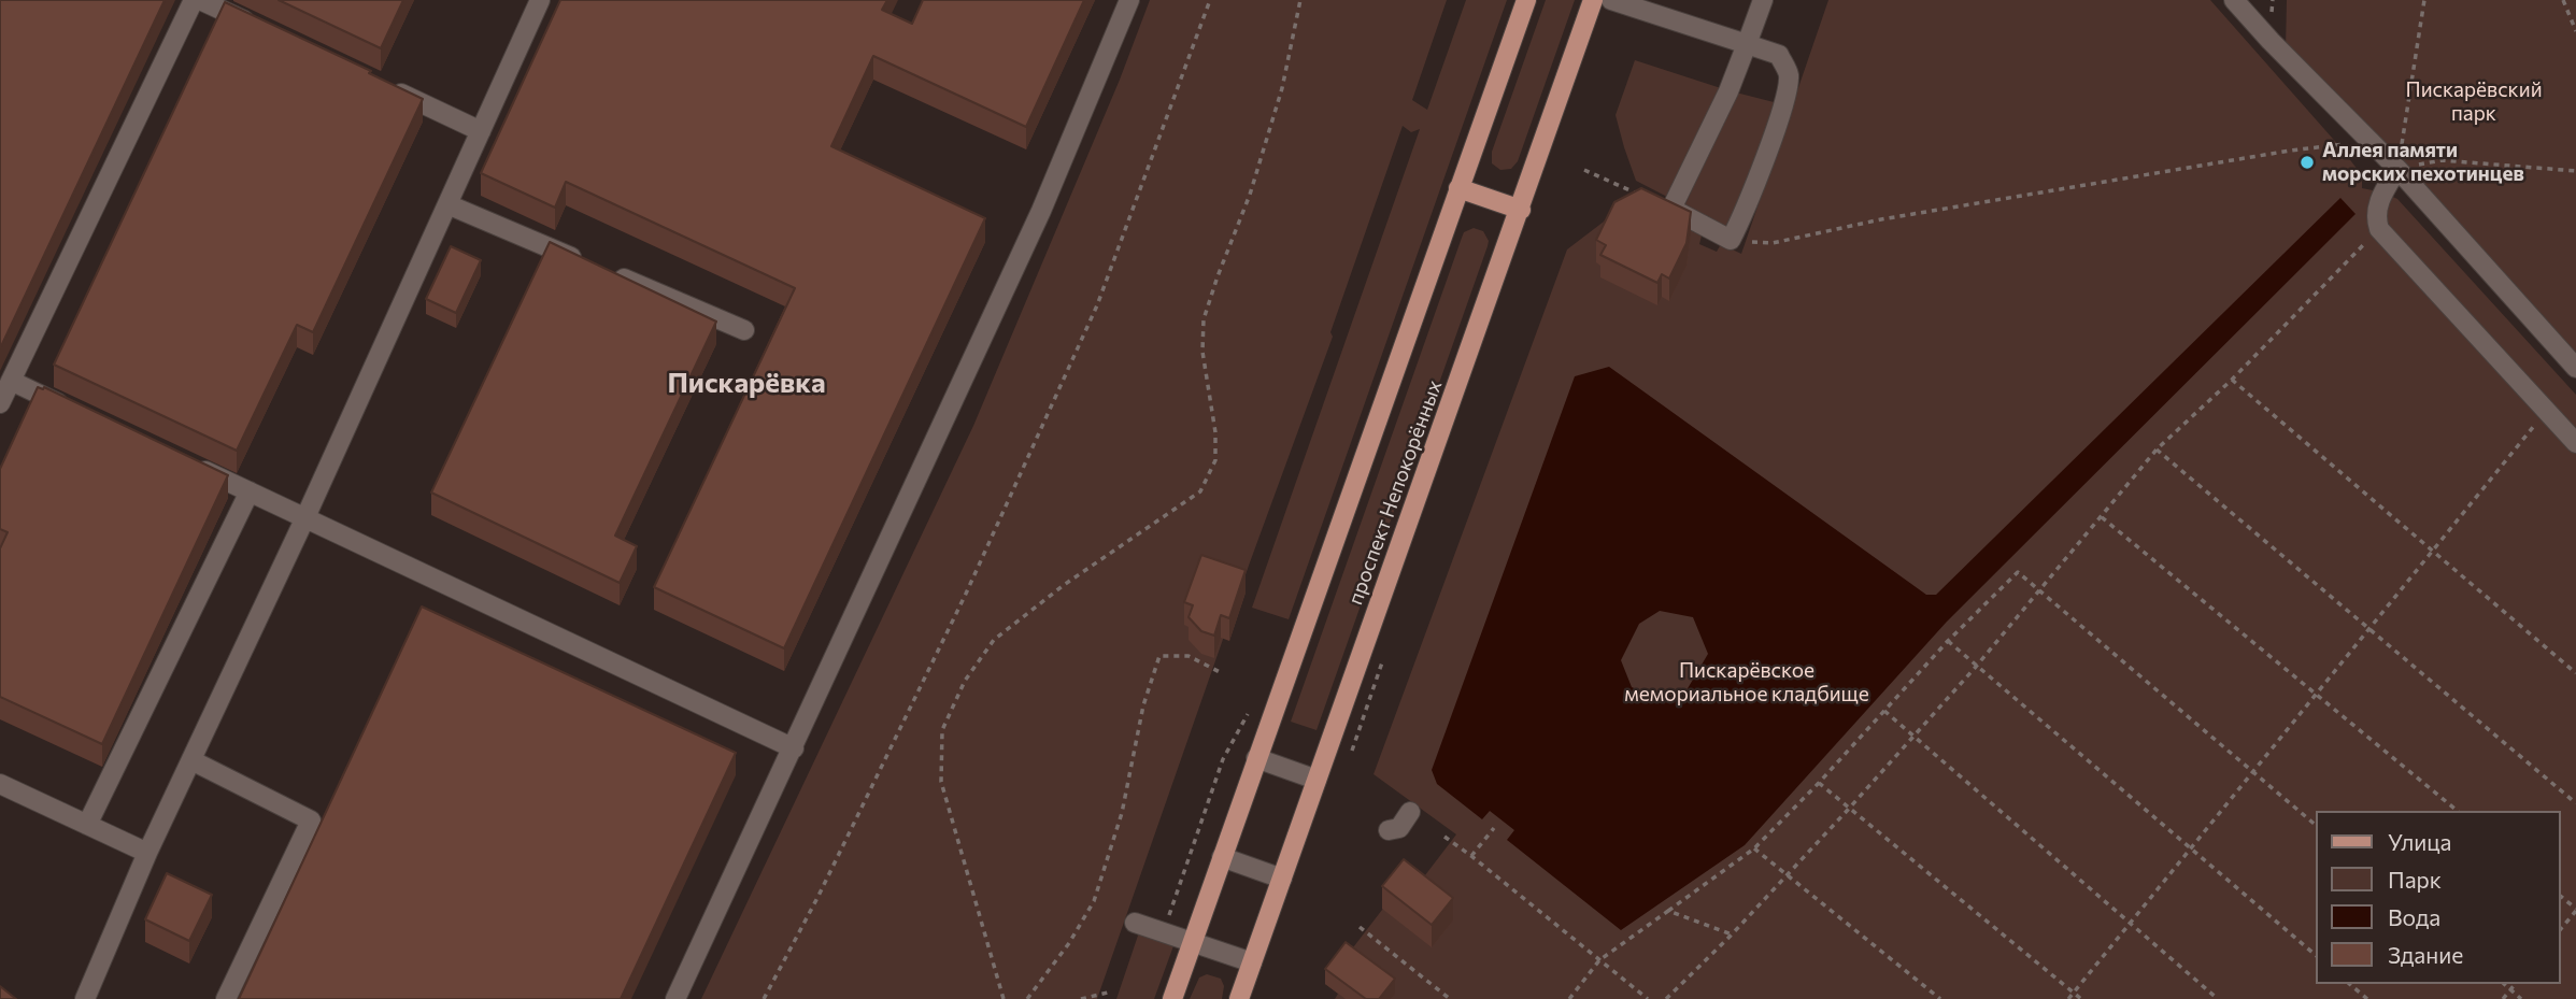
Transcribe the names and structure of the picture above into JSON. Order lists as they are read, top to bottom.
{
  "streets": {
    "main road": ["проспект Непокорённых"]
  },
  "districts": ["Пискарёвка"],
  "parks": ["Пискарёвский парк", "Пискарёвское мемориальное кладбище"],
  "places": ["Аллея памяти морских пехотинцев"],
  "legend": [
    "Улица",
    "Парк",
    "Вода",
    "Здание"
  ]
}
